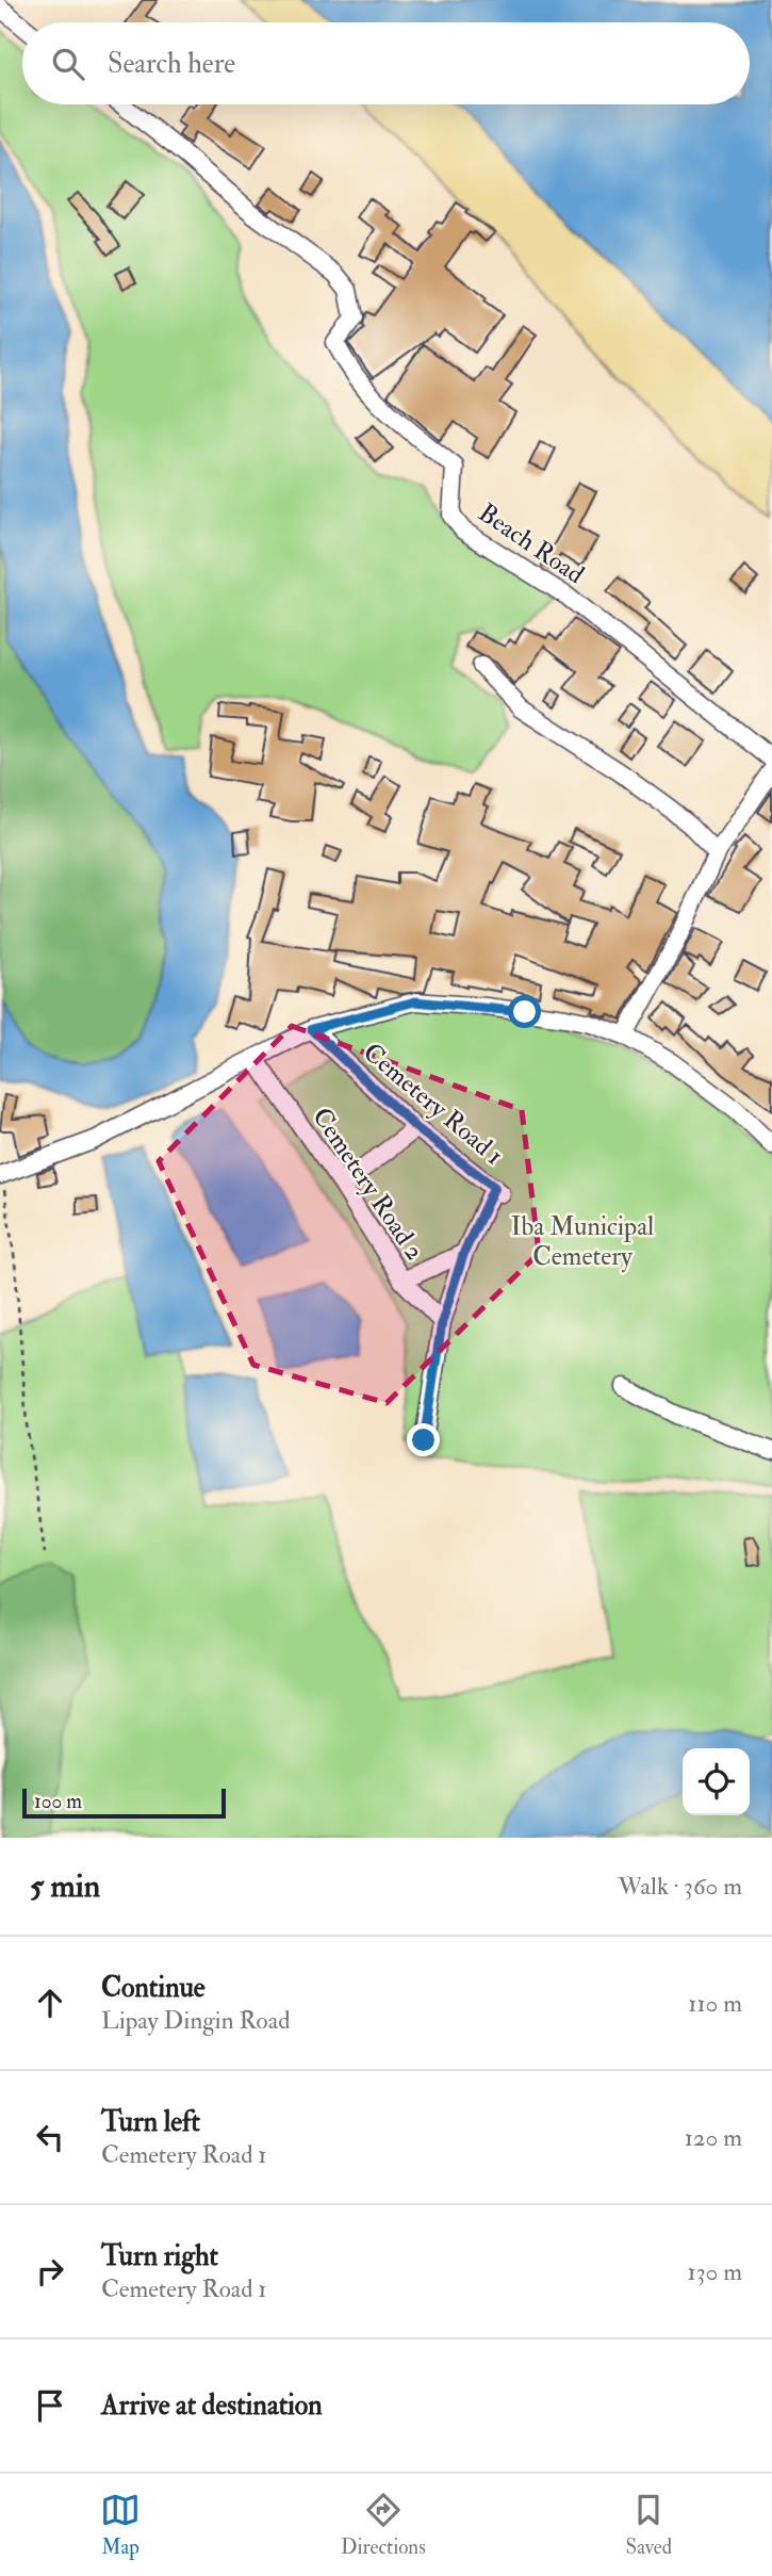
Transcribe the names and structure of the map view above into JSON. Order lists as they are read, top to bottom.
{
  "streets": {
    "street": ["Beach Road", "Cemetery Road 1", "Cemetery Road 2"]
  },
  "crossings": [
    ["Cemetery Road 1", "Cemetery Road 2"]
  ],
  "parks": ["Iba Municipal Cemetery"],
  "scale_bar": "100 m",
  "page": {
    "search": "Search here",
    "scale": "100 m",
    "heading": ["5 min", "Walk · 360 m"],
    "list": [
      ["Continue", "Lipay Dingin Road", "110 m"],
      ["Turn left", "Cemetery Road 1", "120 m"],
      ["Turn right", "Cemetery Road 1", "130 m"],
      "Arrive at destination"
    ],
    "nav": ["Map", "Directions", "Saved"]
  }
}
